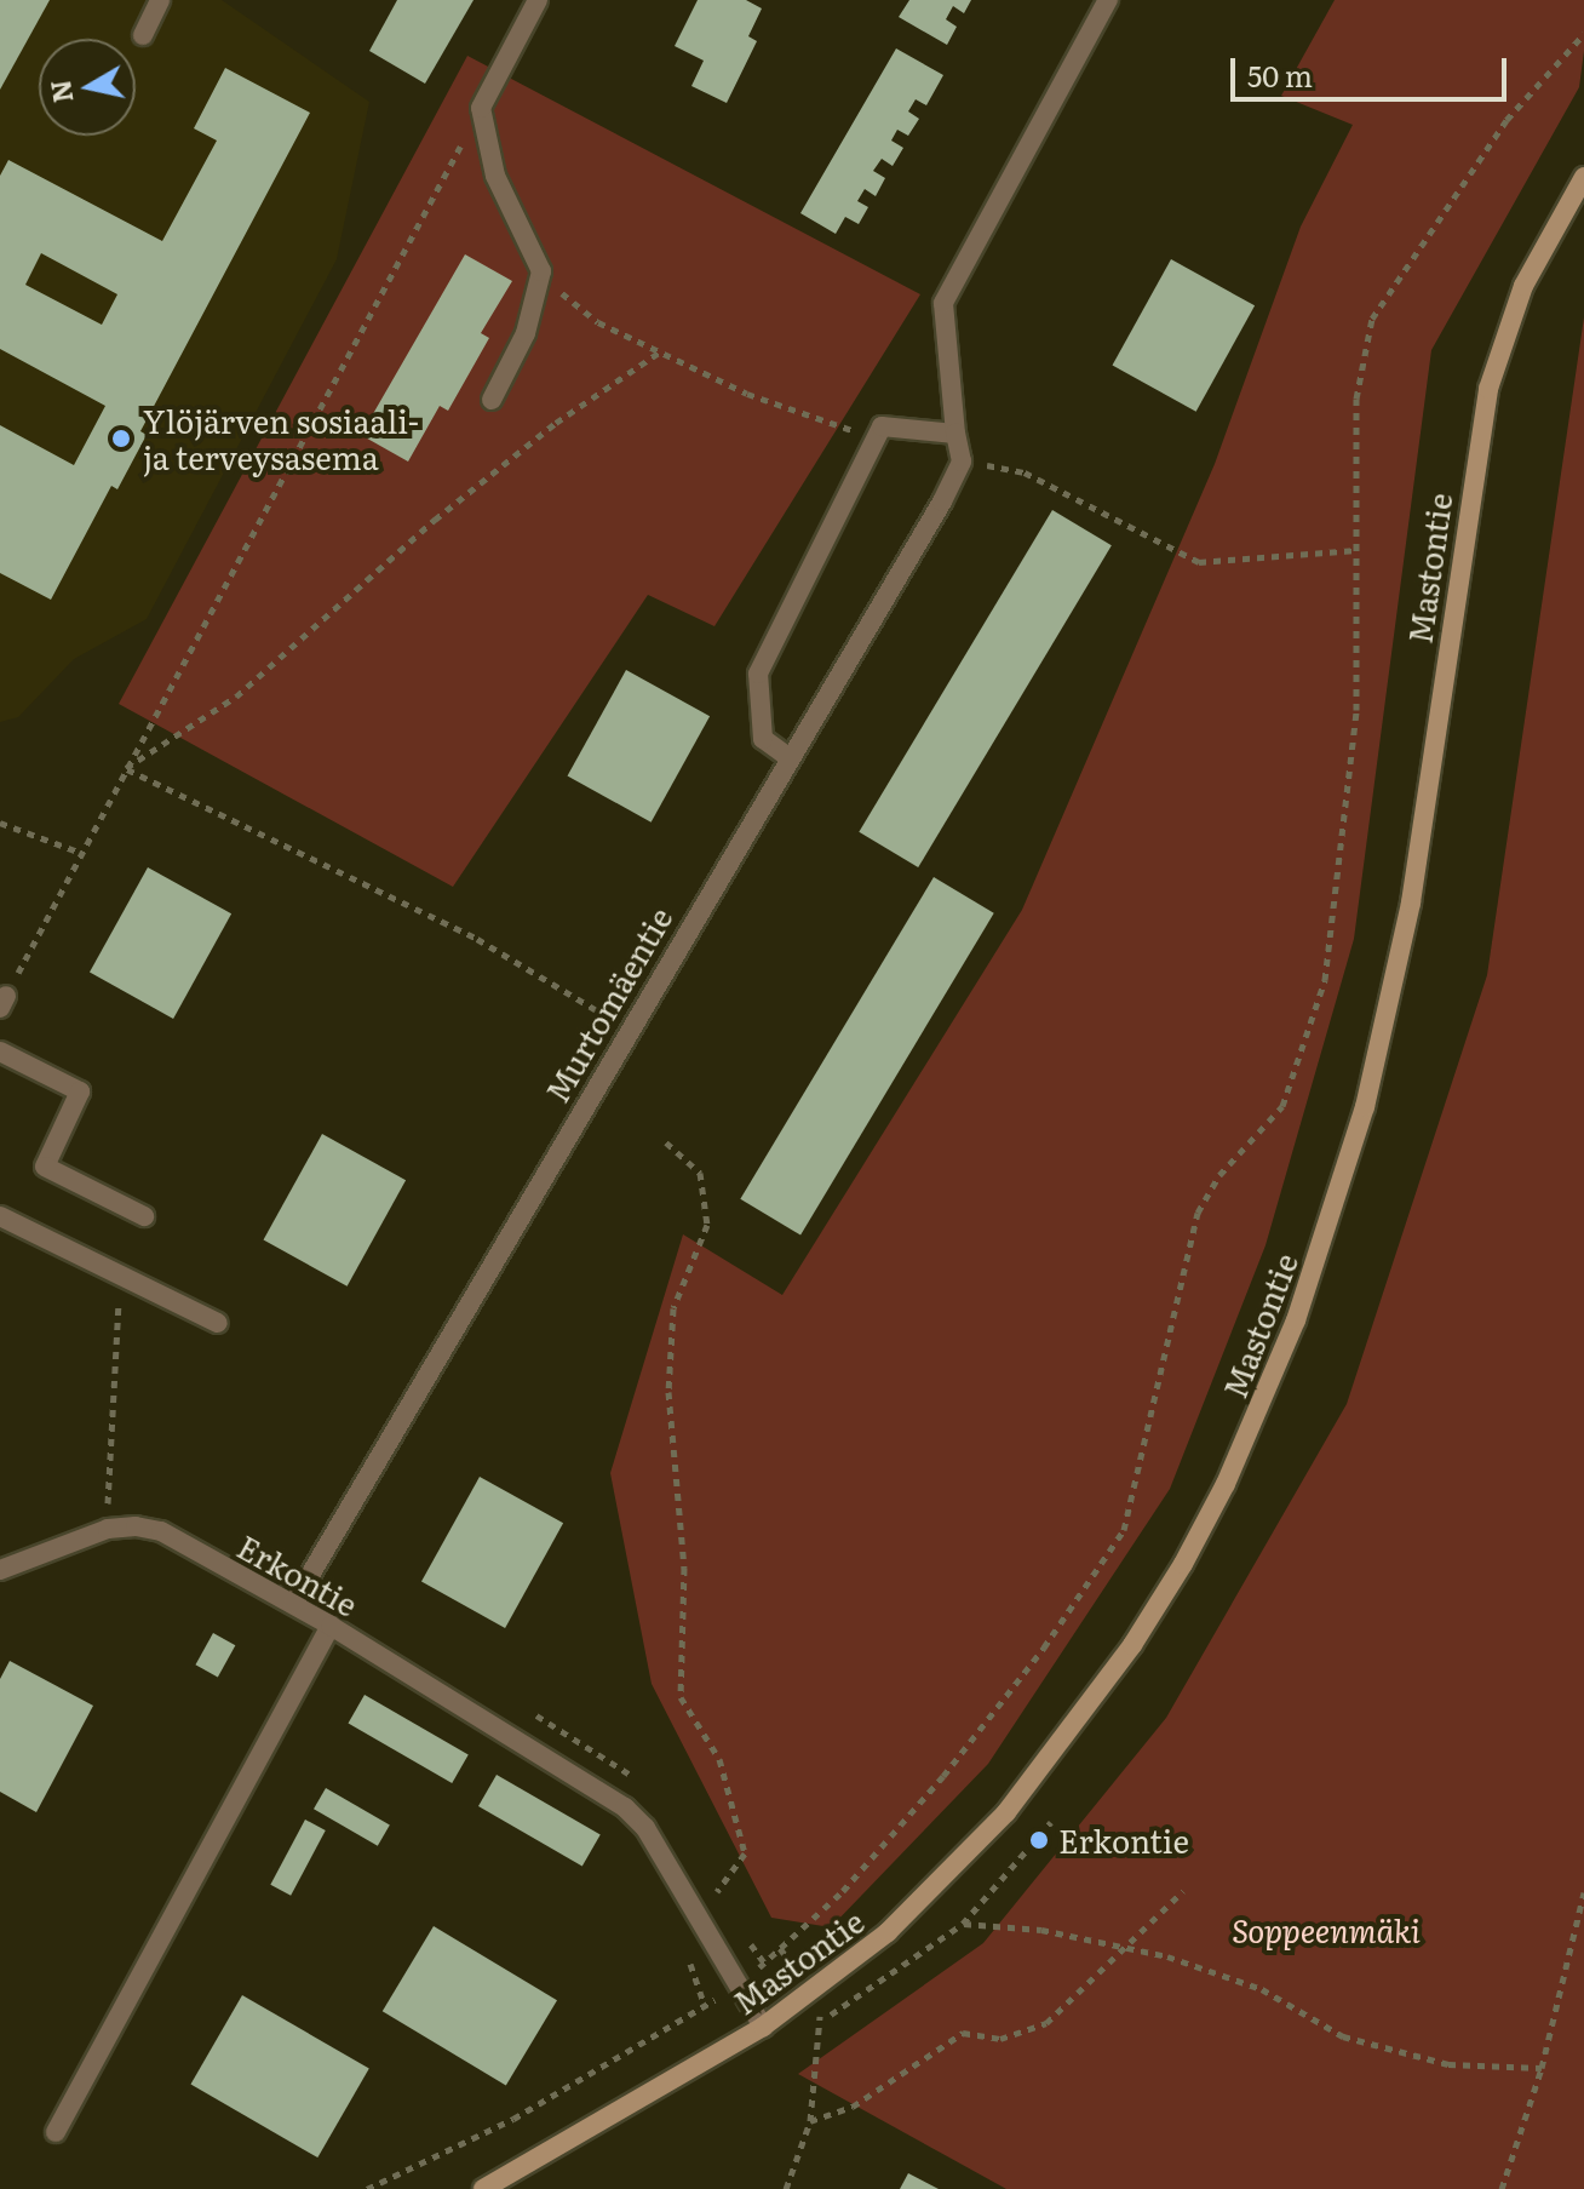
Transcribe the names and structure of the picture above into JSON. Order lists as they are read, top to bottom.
{
  "streets": {
    "main road": ["Mastontie"],
    "street": ["Murtomäentie", "Erkontie"]
  },
  "crossings": [
    ["Mastontie", "Erkontie"],
    ["Murtomäentie", "Erkontie"]
  ],
  "parks": ["Soppeenmäki"],
  "places": ["Ylöjärven sosiaali- ja terveysasema", "Erkontie"],
  "scale_bar": "50 m",
  "north": "left"
}
